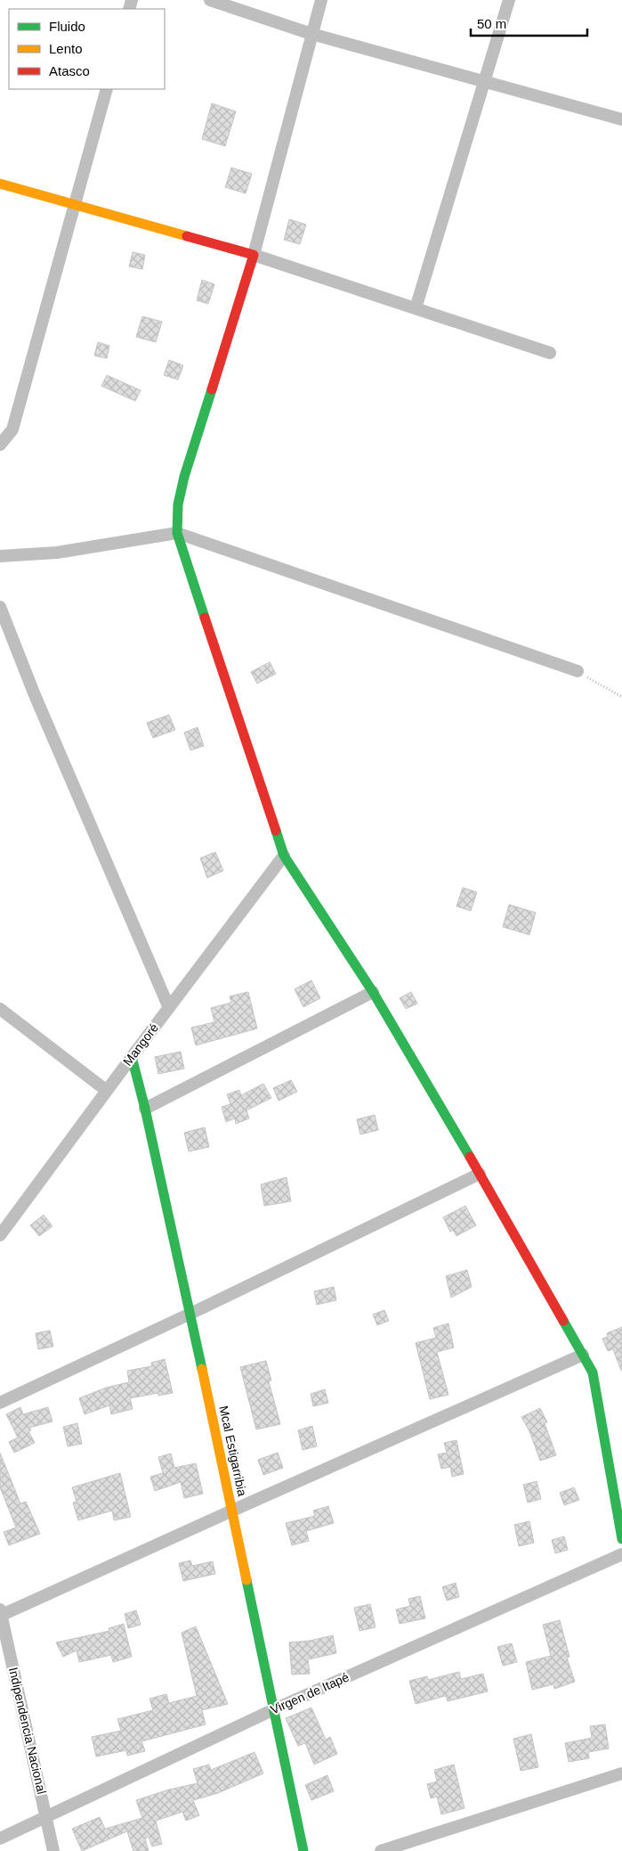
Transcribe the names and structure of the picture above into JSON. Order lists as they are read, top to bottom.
{
  "streets": {
    "street": [
      "Mangoré",
      "Mcal Estigarribia",
      "Virgen de Itapé",
      "Indipendencia Nacional"
    ]
  },
  "crossings": [
    ["Mangoré", "Mcal Estigarribia"],
    ["Mcal Estigarribia", "Virgen de Itapé"],
    ["Virgen de Itapé", "Indipendencia Nacional"]
  ],
  "legend": ["Fluido", "Lento", "Atasco"],
  "scale_bar": "50 m"
}
